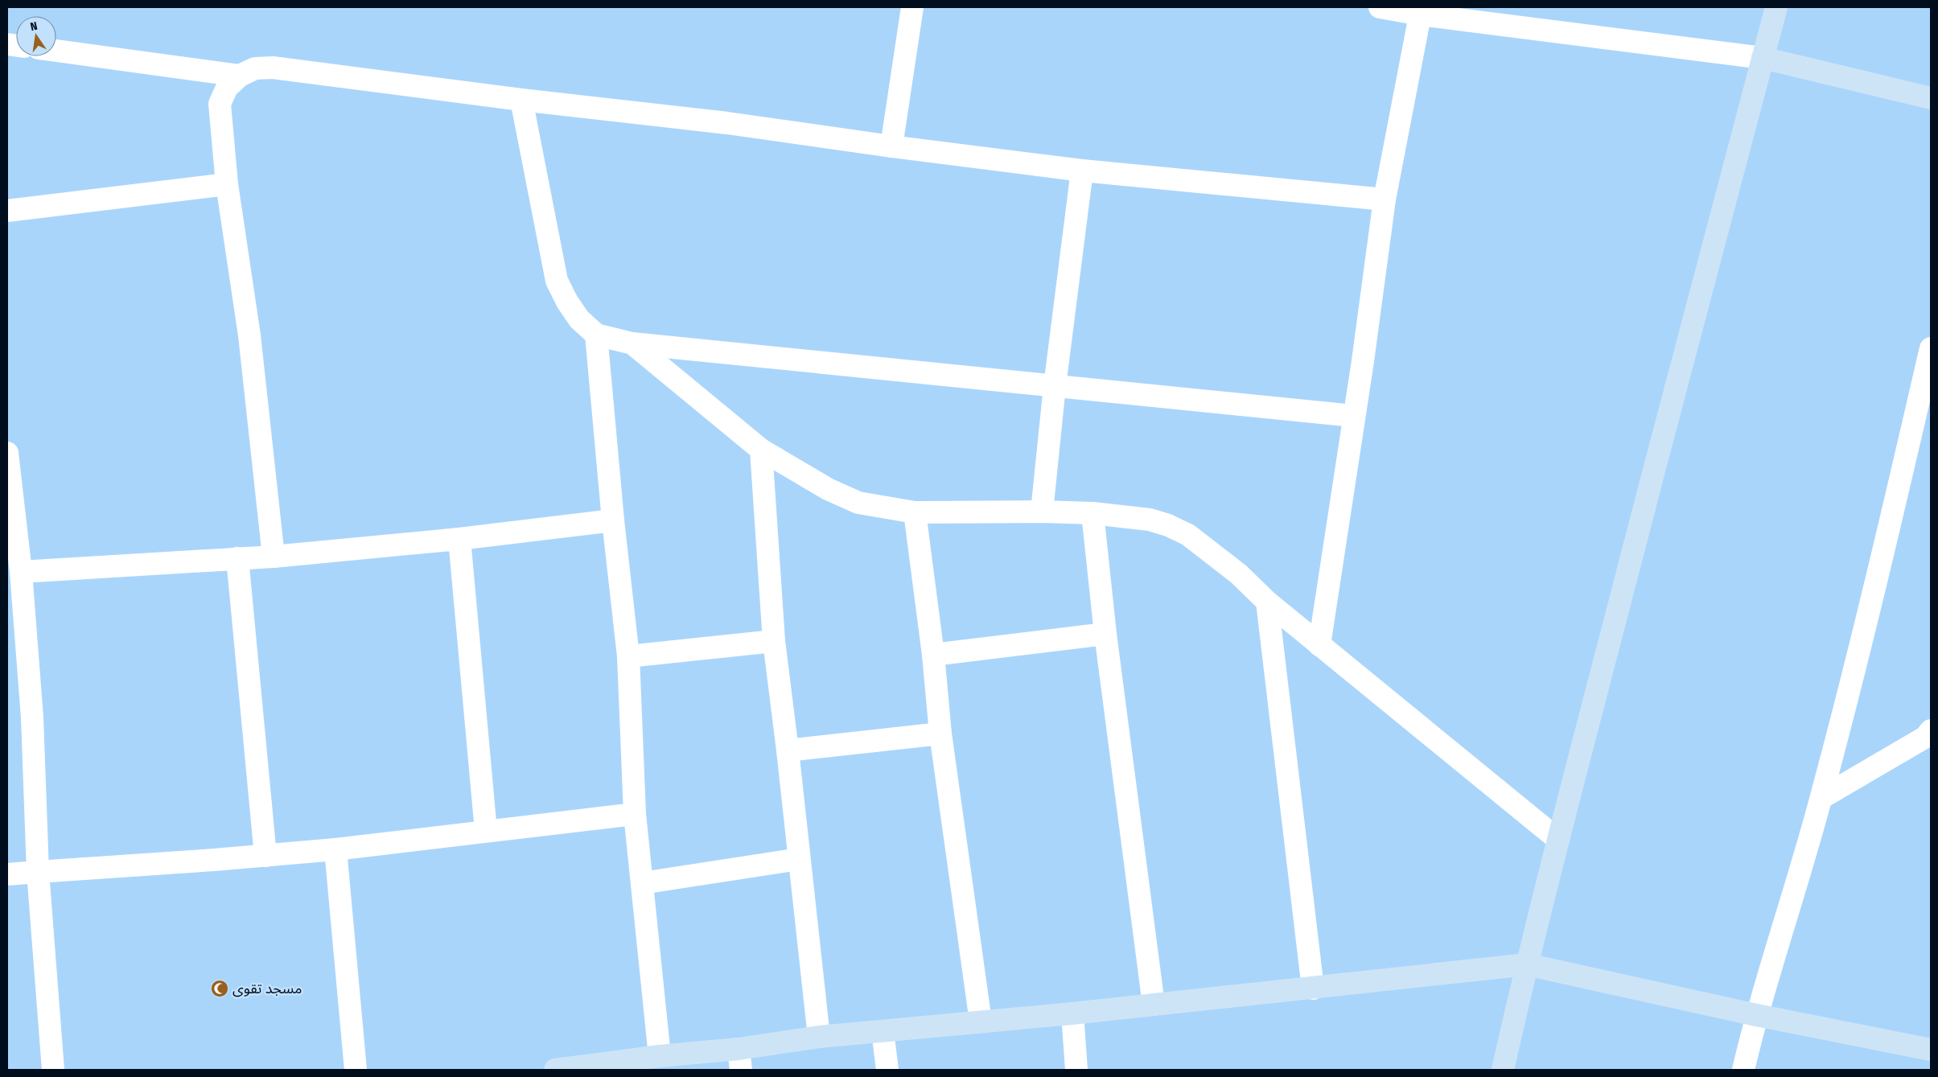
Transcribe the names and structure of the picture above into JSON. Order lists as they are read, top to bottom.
{
  "places": {
    "mosque": ["مسجد تقوى"]
  },
  "north": "top"
}
